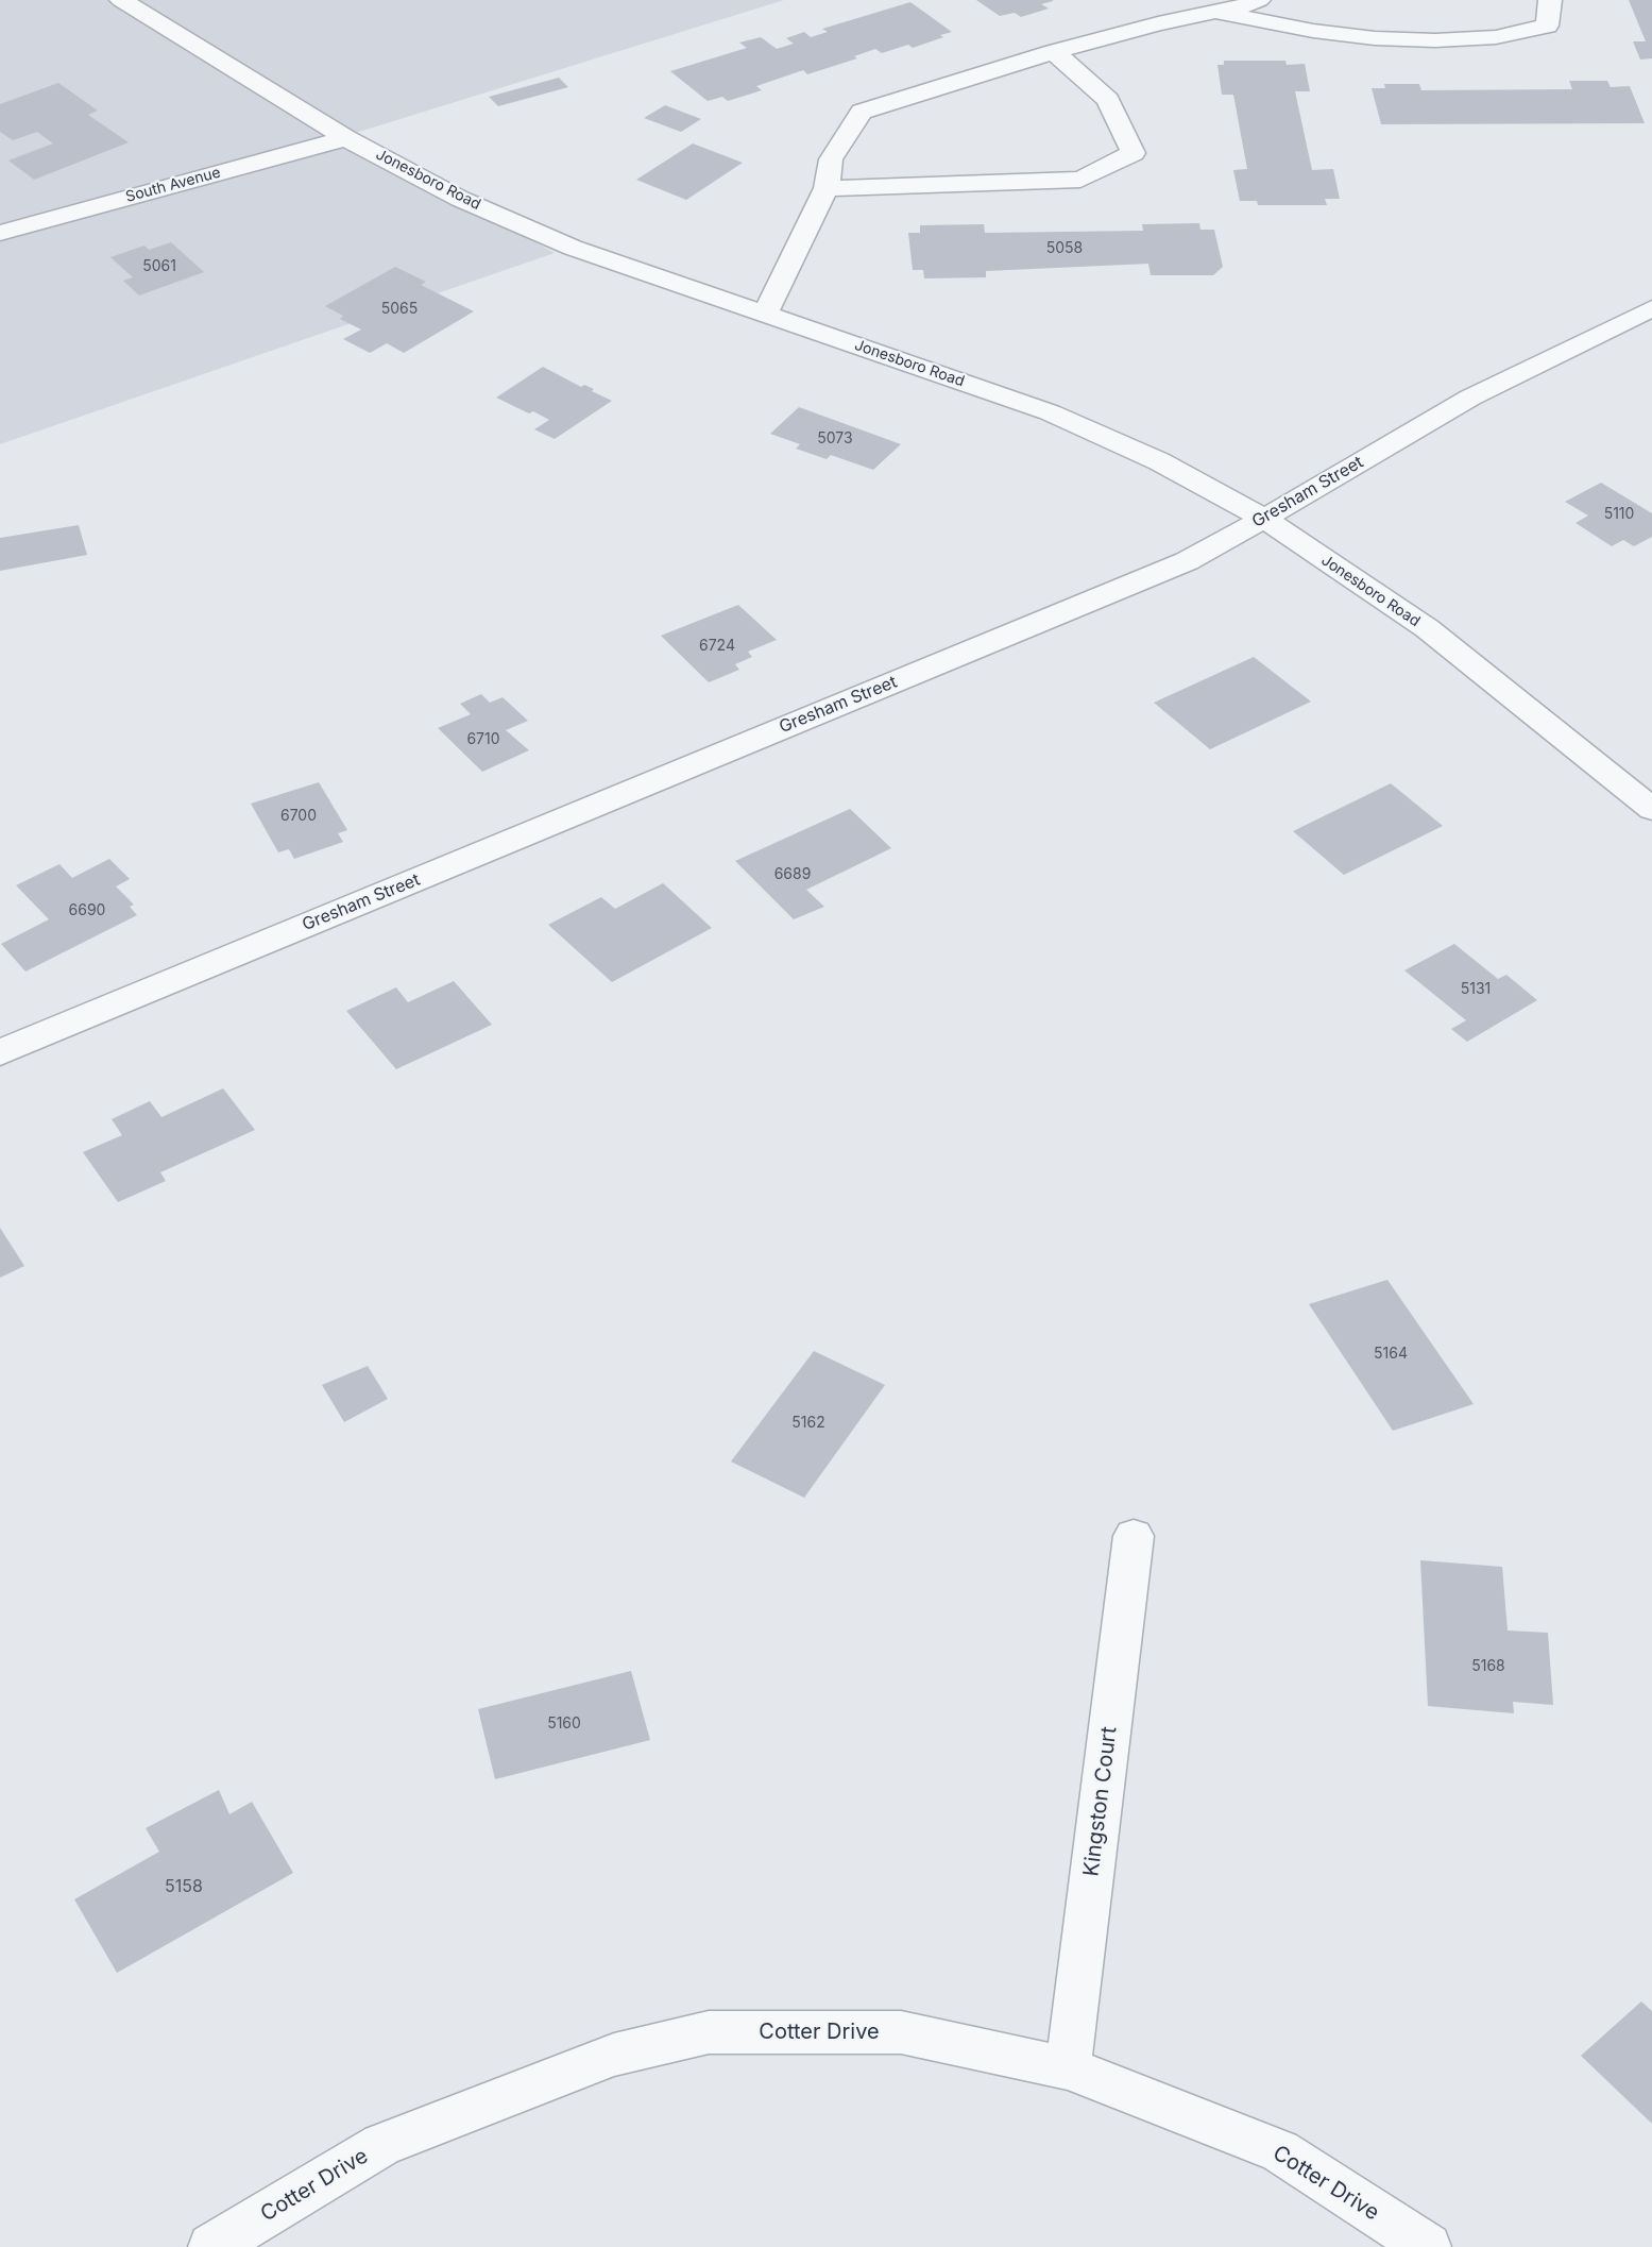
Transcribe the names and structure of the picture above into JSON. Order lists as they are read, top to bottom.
{
  "streets": {
    "street": [
      "Jonesboro Road",
      "South Avenue",
      "Gresham Street",
      "Kingston Court",
      "Cotter Drive"
    ]
  },
  "crossings": [
    ["Jonesboro Road", "South Avenue"],
    ["Jonesboro Road", "Gresham Street"],
    ["Kingston Court", "Cotter Drive"]
  ],
  "house_numbers": [
    "5058",
    "5061",
    "5065",
    "5073",
    "5110",
    "6724",
    "6710",
    "6700",
    "6689",
    "6690",
    "5131",
    "5164",
    "5162",
    "5168",
    "5160",
    "5158"
  ]
}
